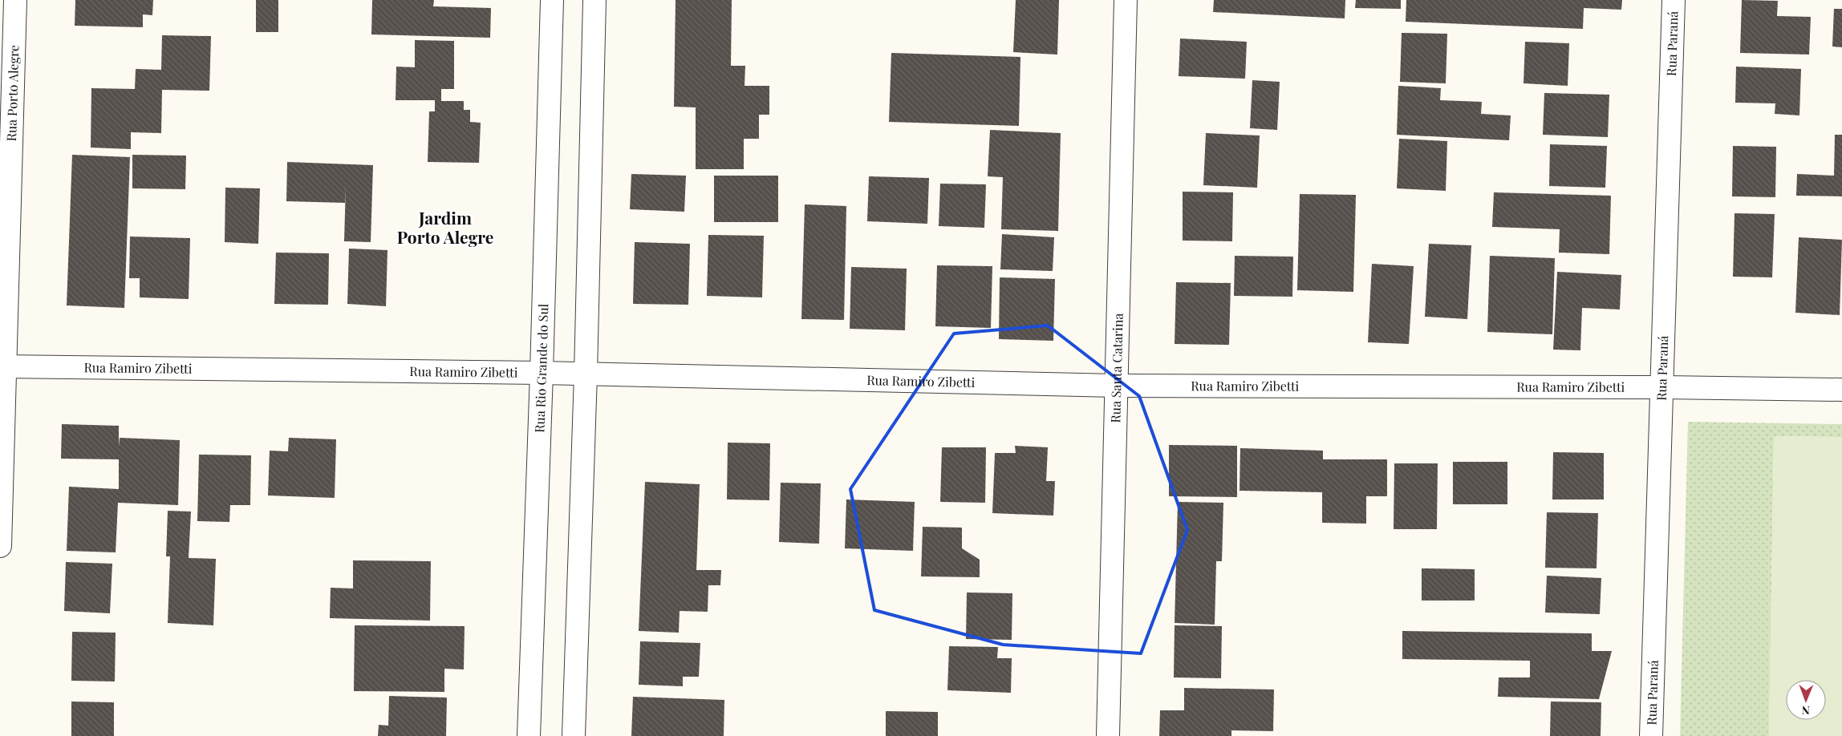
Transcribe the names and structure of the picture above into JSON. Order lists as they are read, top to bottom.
{
  "streets": {
    "street": [
      "Rua Paraná",
      "Rua Porto Alegre",
      "Rua Ramiro Zibetti",
      "Rua Rio Grande do Sul",
      "Rua Santa Catarina"
    ]
  },
  "crossings": [
    ["Rua Paraná", "Rua Ramiro Zibetti"],
    ["Rua Porto Alegre", "Rua Ramiro Zibetti"],
    ["Rua Ramiro Zibetti", "Rua Rio Grande do Sul"],
    ["Rua Ramiro Zibetti", "Rua Santa Catarina"]
  ],
  "districts": ["Jardim Porto Alegre"],
  "north": "bottom"
}
